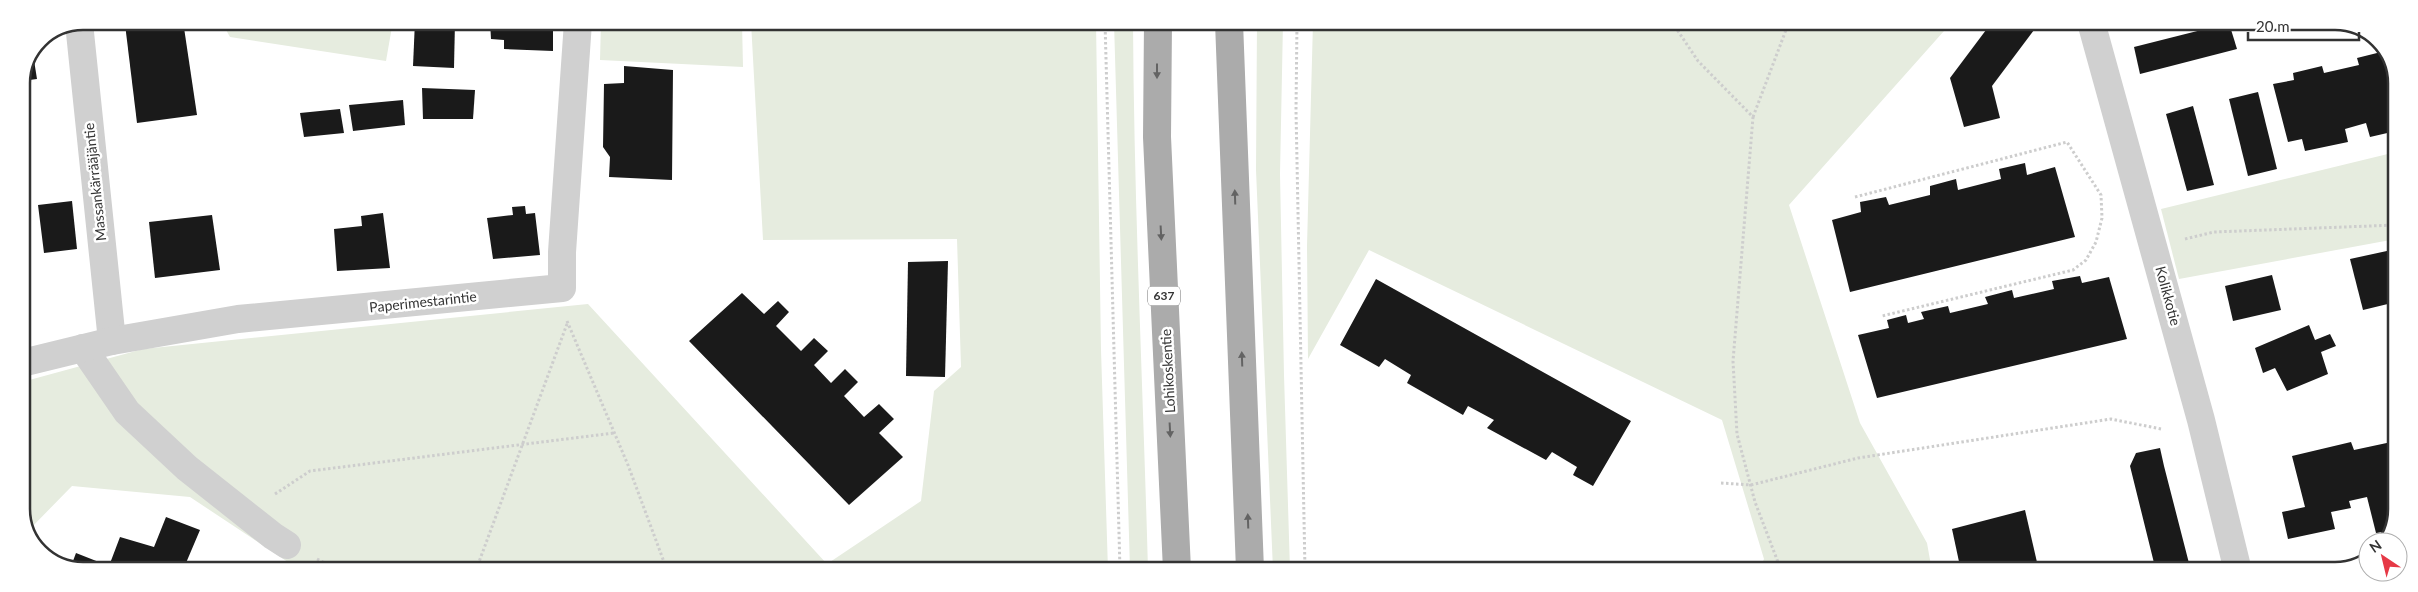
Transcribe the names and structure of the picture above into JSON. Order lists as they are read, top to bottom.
{
  "streets": {
    "main road": ["637", "Lohikoskentie"],
    "street": ["Massankärrääjäntie", "Kolikkotie", "Paperimestarintie"]
  },
  "crossings": [
    ["Massankärrääjäntie", "Paperimestarintie"]
  ],
  "scale_bar": "20 m",
  "north": "top left"
}
